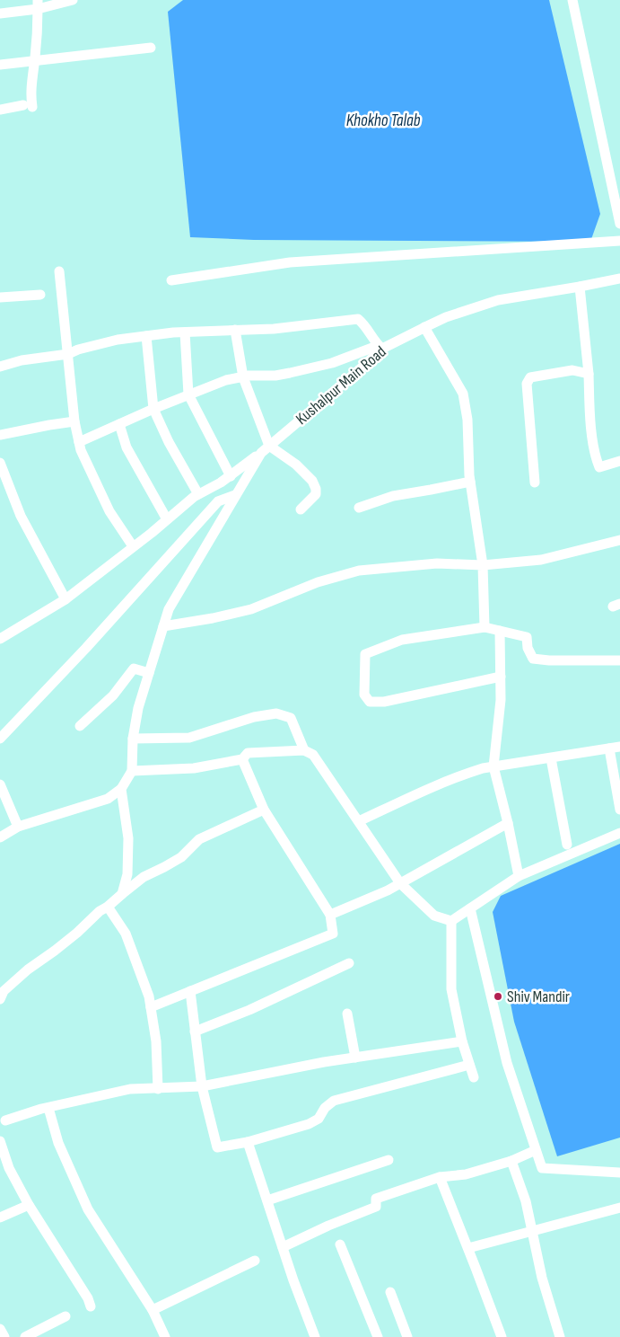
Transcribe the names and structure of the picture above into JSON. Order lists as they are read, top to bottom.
{
  "streets": {
    "street": ["Kushalpur Main Road"]
  },
  "water": ["Khokho Talab"],
  "places": ["Shiv Mandir"]
}
